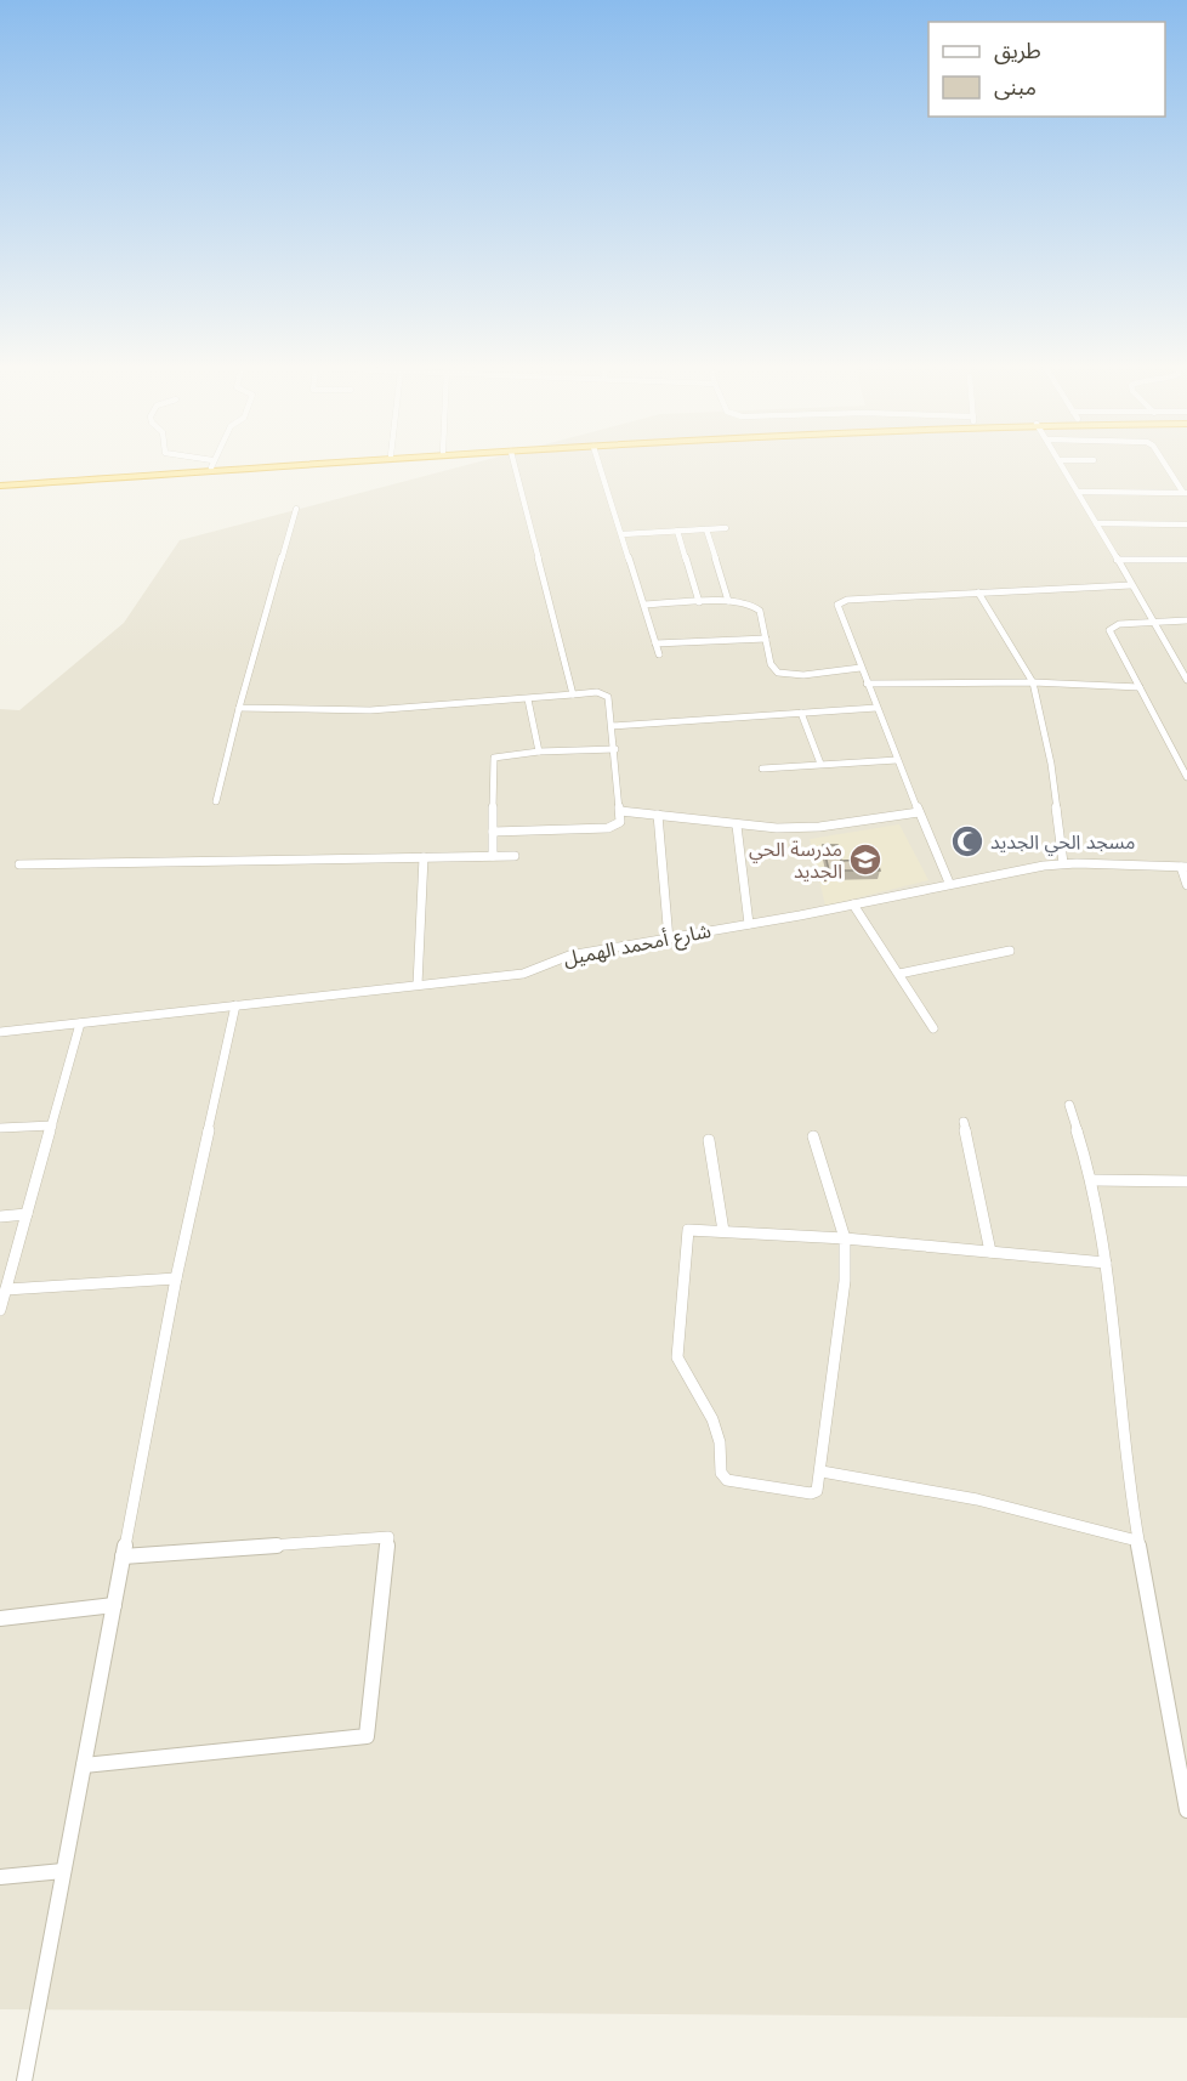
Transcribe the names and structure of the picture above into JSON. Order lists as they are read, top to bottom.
{
  "streets": {
    "street": ["شارع أمحمد الهميل"]
  },
  "places": {
    "mosque": ["مسجد الحي الجديد"],
    "school or university": ["مدرسة الحي الجديد"]
  },
  "legend": ["طريق", "مبنى"]
}
